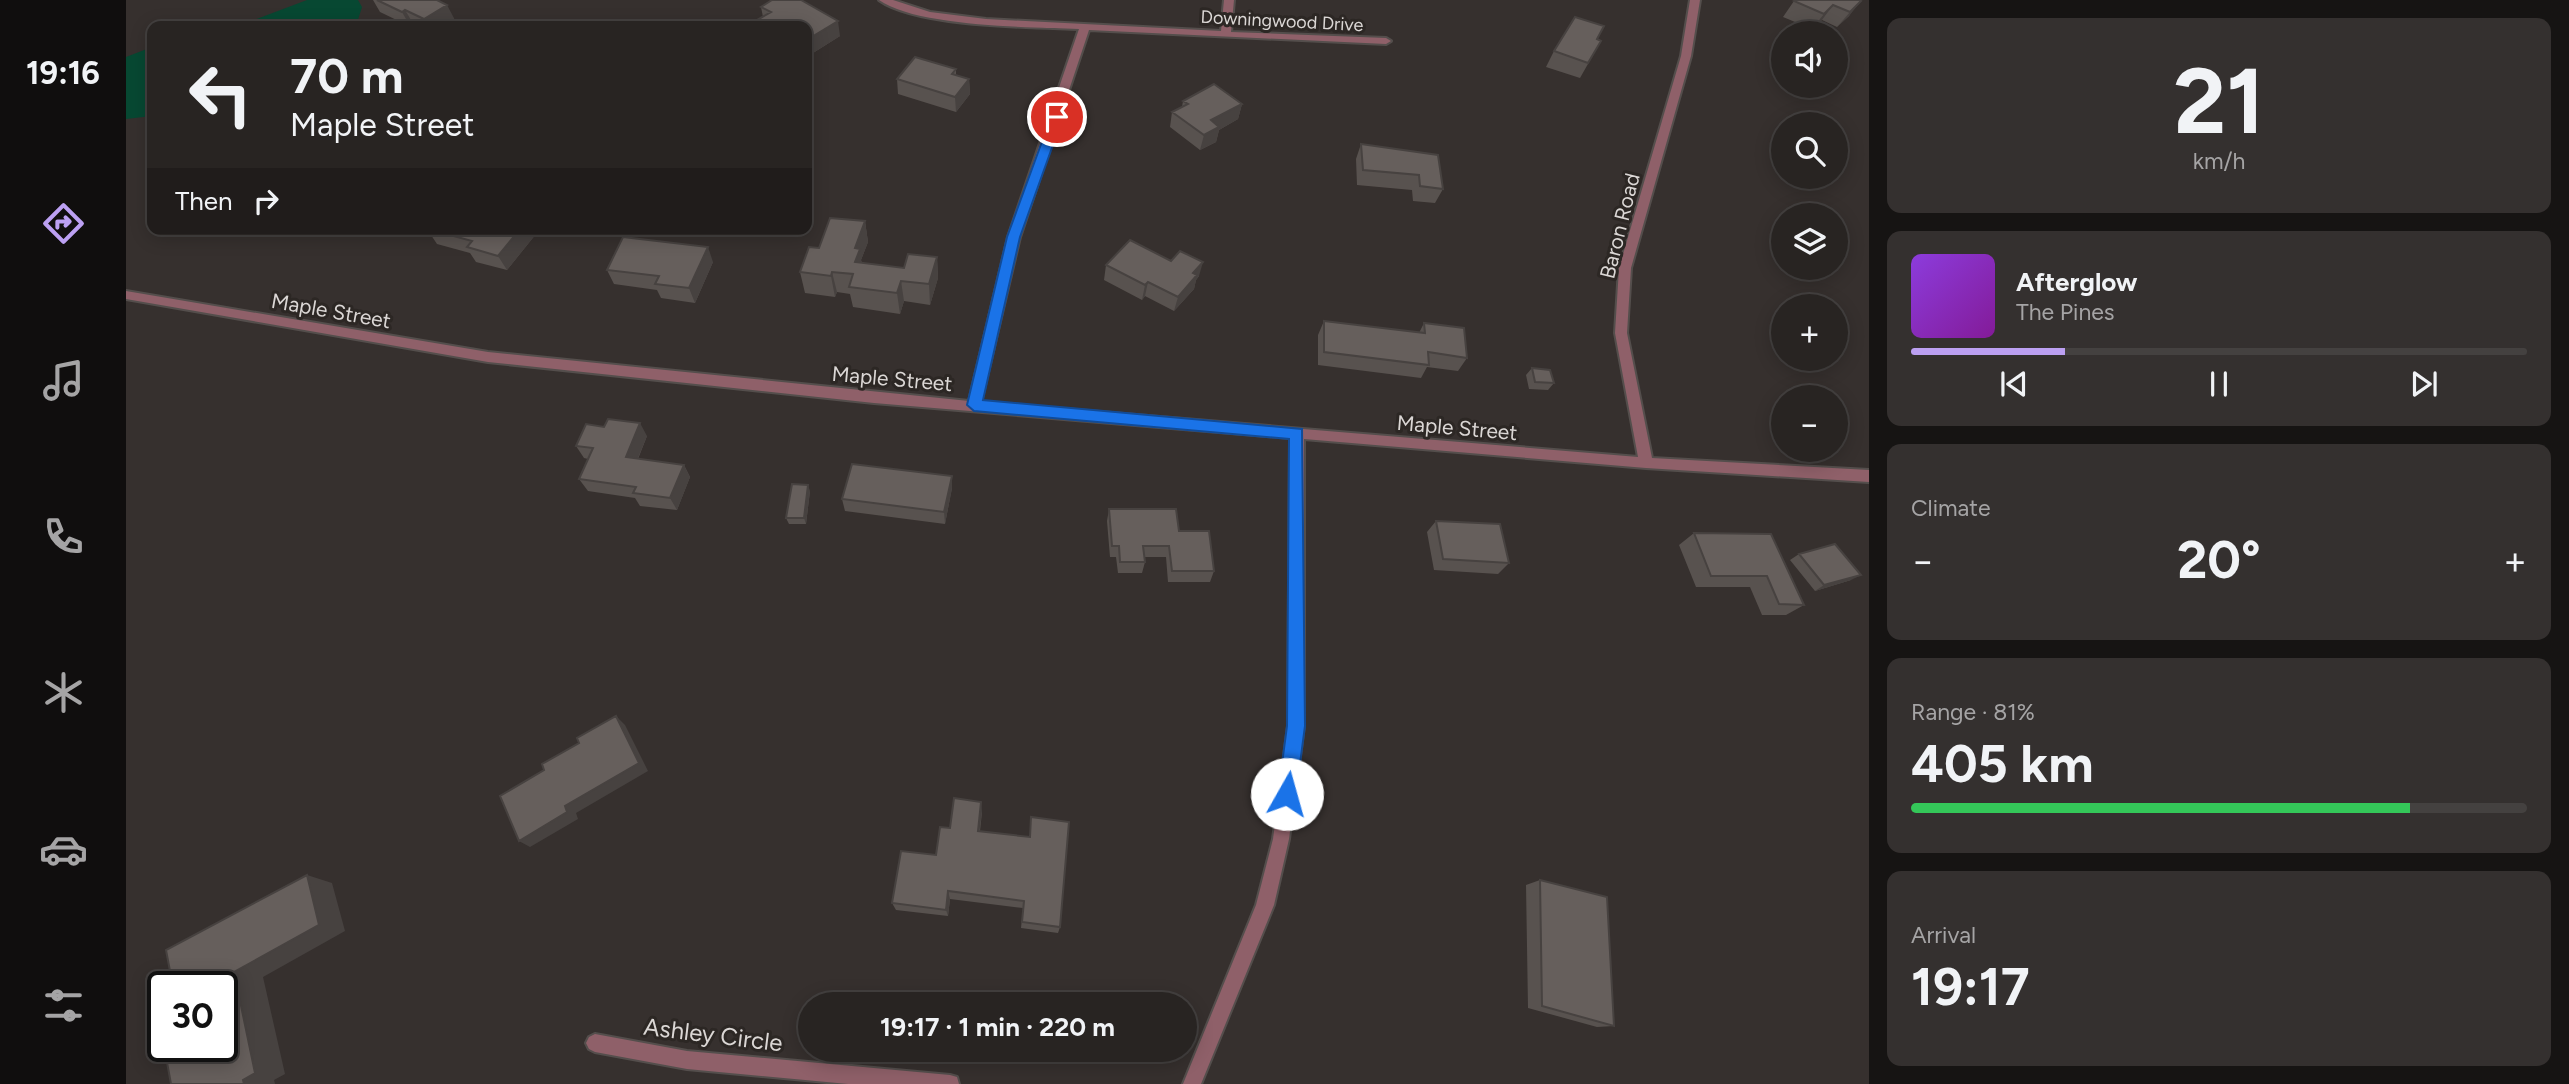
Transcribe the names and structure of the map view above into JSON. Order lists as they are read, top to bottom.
{
  "streets": {
    "street": [
      "Downingwood Drive",
      "Baron Road",
      "Maple Street",
      "Ashley Circle"
    ]
  },
  "crossings": [
    ["Baron Road", "Maple Street"]
  ],
  "page": {
    "tabs": "19:16",
    "tile": [
      ["21", "km/h"],
      "Climate",
      ["Range · 81%", "405 km"],
      ["Arrival", "19:17"]
    ],
    "map_buttons": ["+", "−"],
    "turn": ["70 m", "Maple Street"],
    "then": "Then",
    "song": ["Afterglow", "The Pines"],
    "heat": ["−", "20°", "+"],
    "limit": "30",
    "trip": "19:17 · 1 min · 220 m"
  }
}
